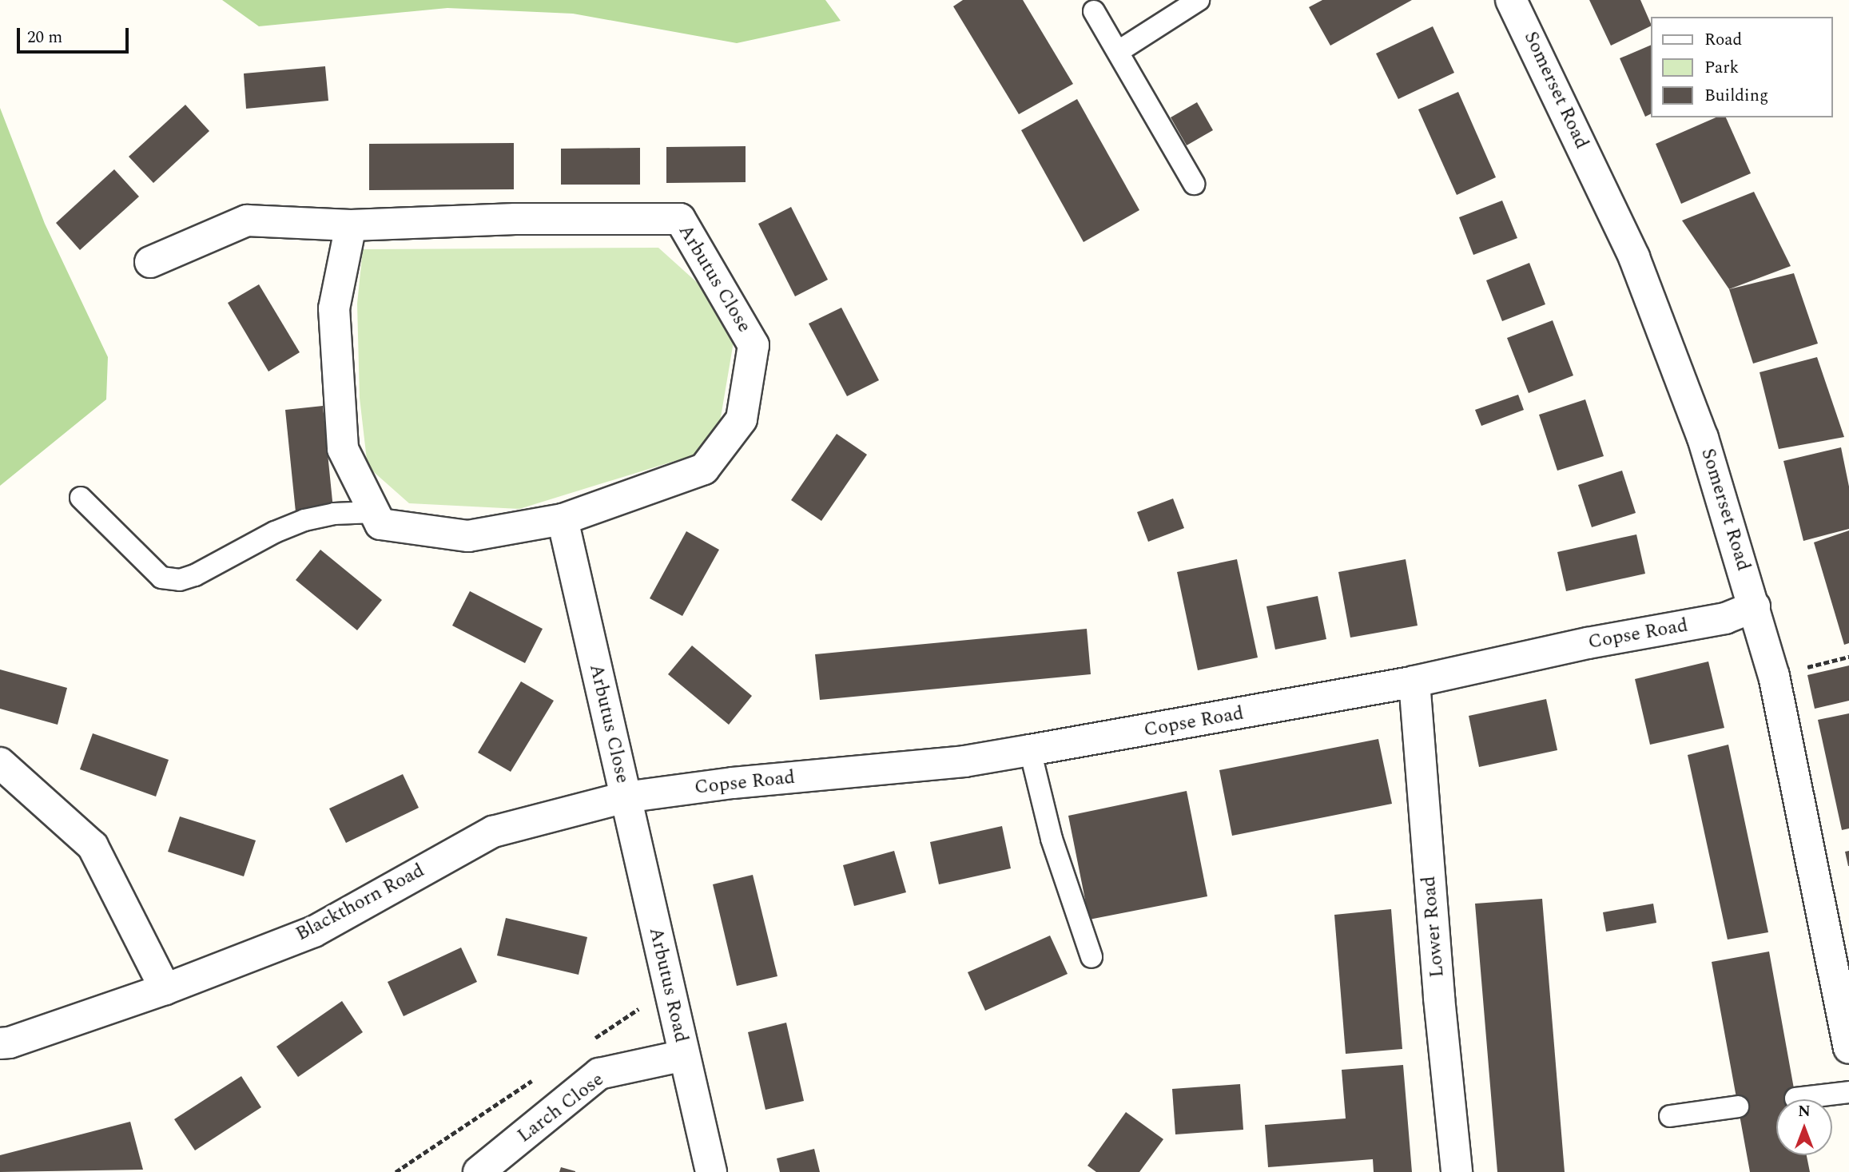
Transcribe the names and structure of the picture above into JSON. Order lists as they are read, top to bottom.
{
  "streets": {
    "street": [
      "Somerset Road",
      "Arbutus Close",
      "Copse Road",
      "Blackthorn Road",
      "Lower Road",
      "Arbutus Road",
      "Larch Close"
    ]
  },
  "crossings": [
    ["Somerset Road", "Copse Road"],
    ["Arbutus Close", "Copse Road"],
    ["Arbutus Close", "Blackthorn Road"],
    ["Arbutus Close", "Arbutus Road"],
    ["Copse Road", "Blackthorn Road"],
    ["Copse Road", "Lower Road"],
    ["Copse Road", "Arbutus Road"],
    ["Blackthorn Road", "Arbutus Road"],
    ["Arbutus Road", "Larch Close"]
  ],
  "legend": ["Road", "Park", "Building"],
  "scale_bar": "20 m",
  "north": "top"
}
